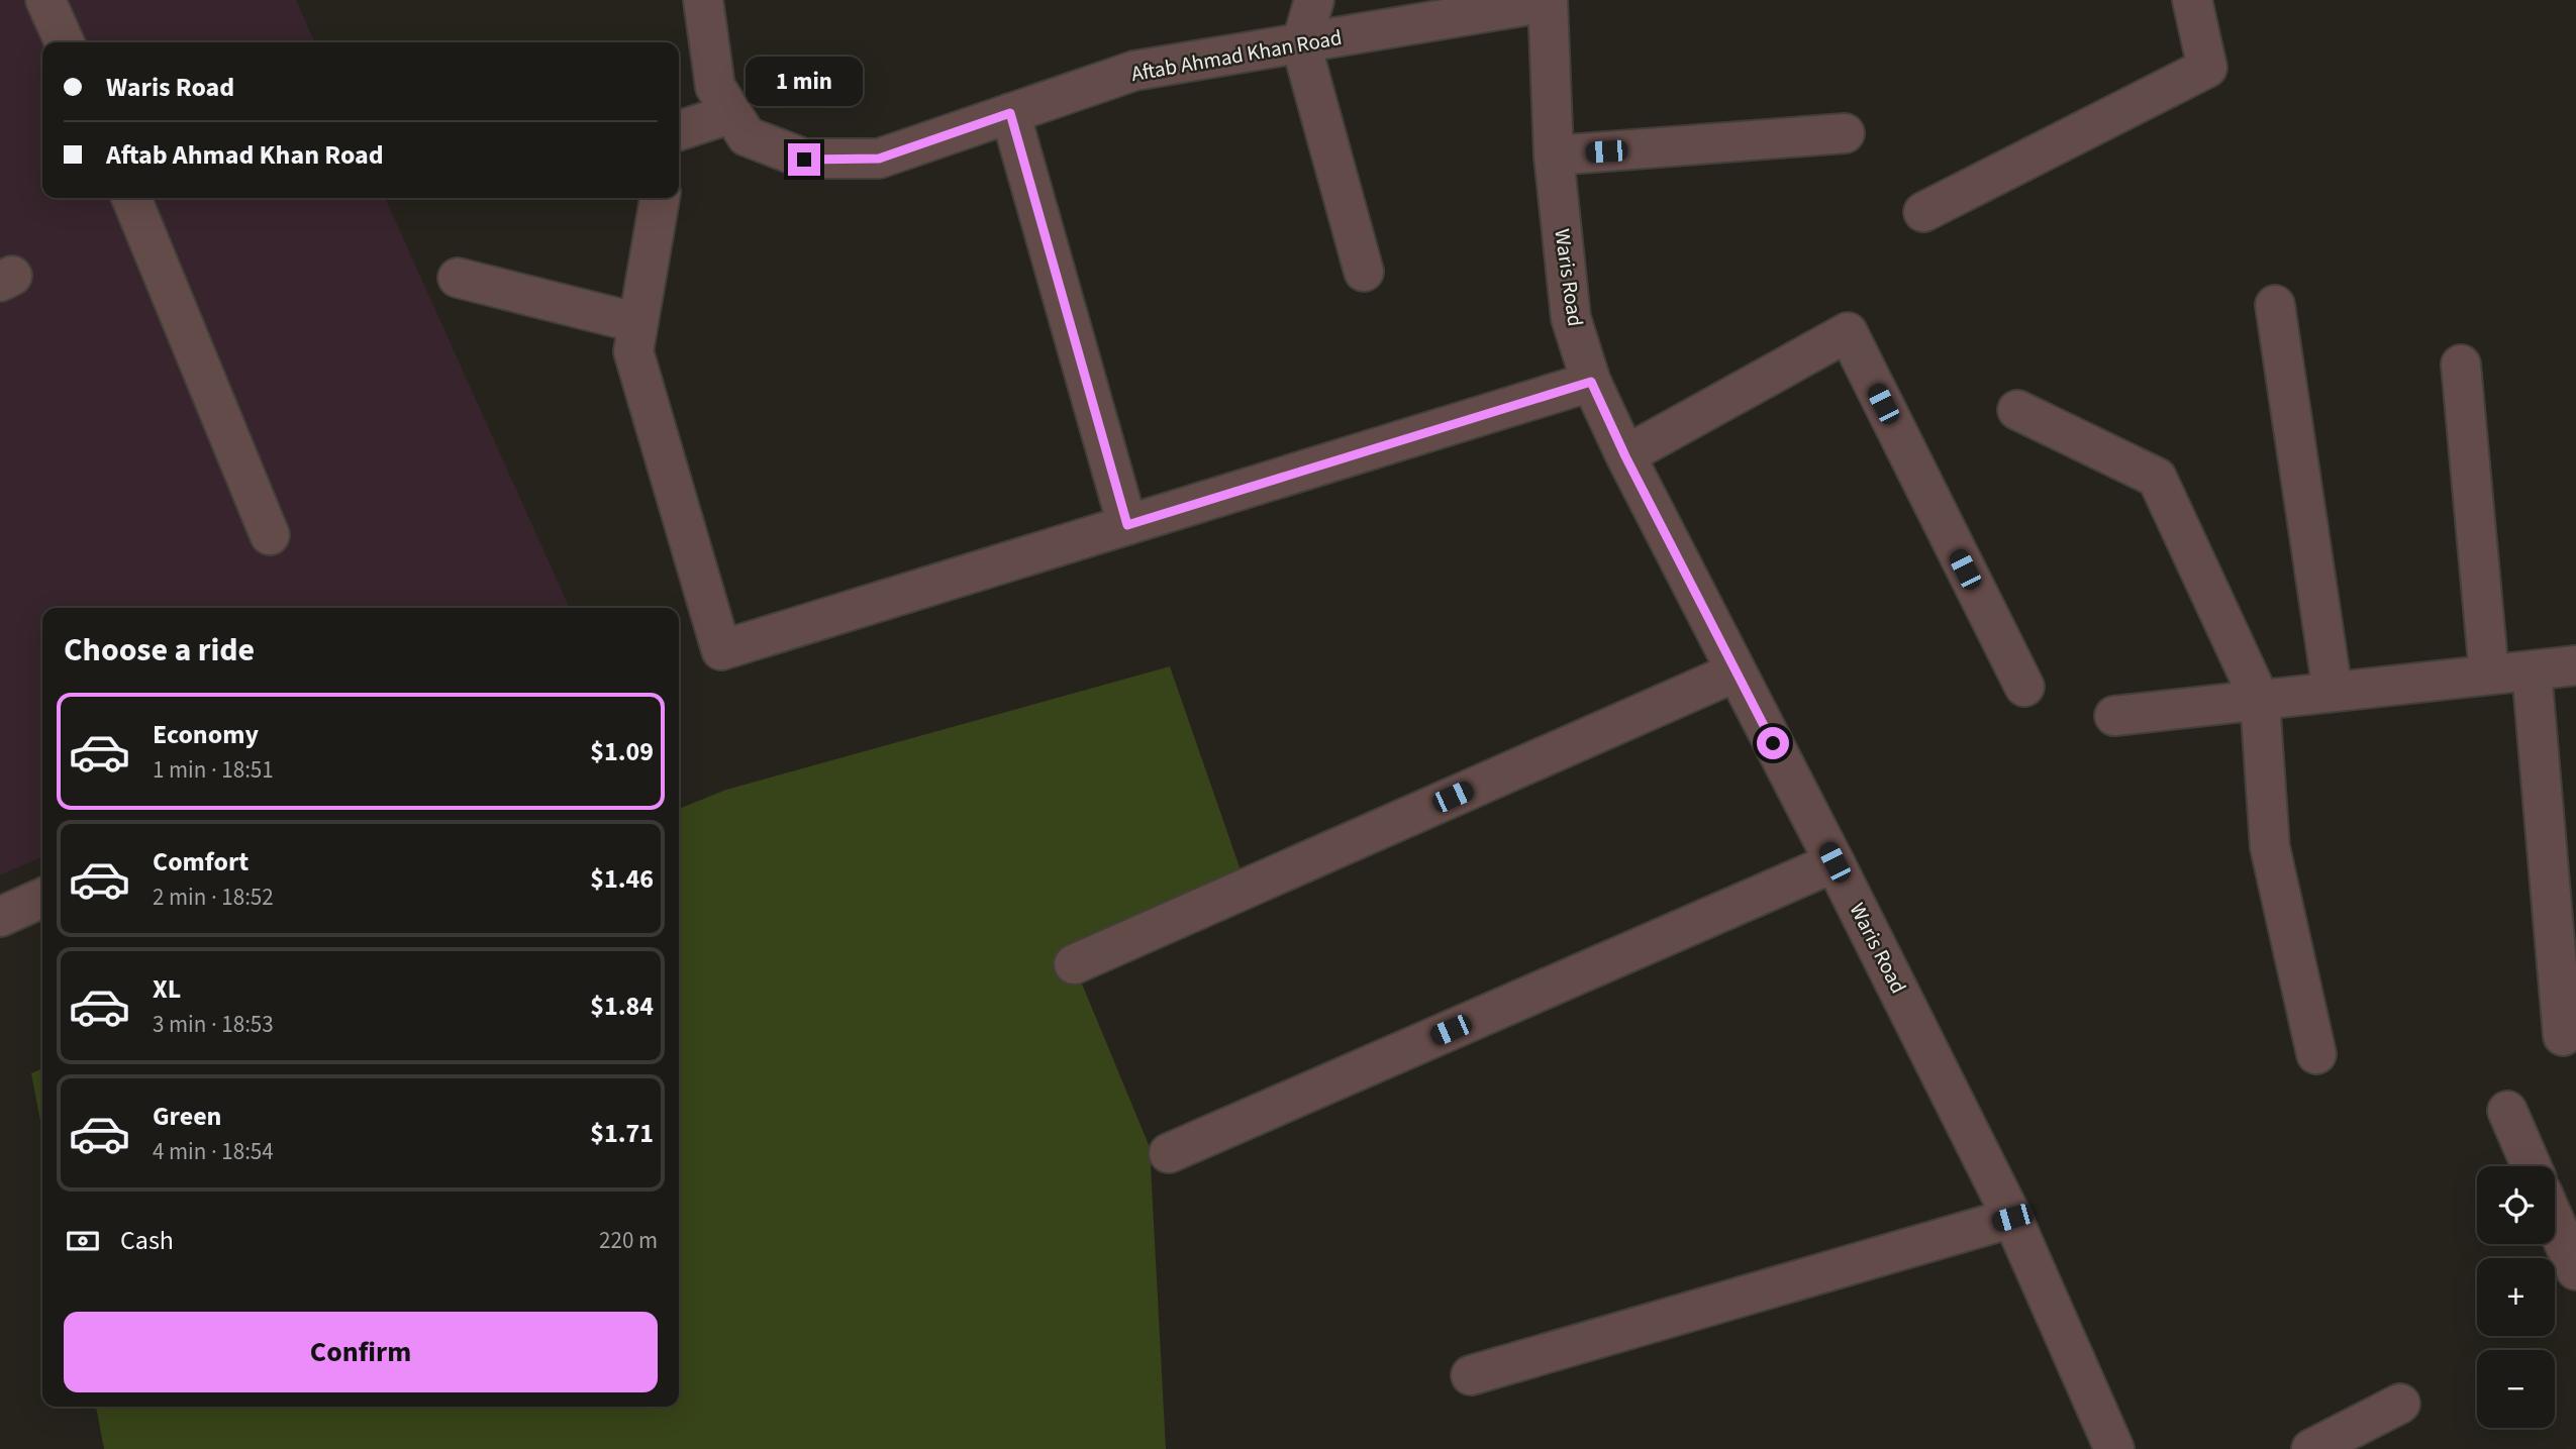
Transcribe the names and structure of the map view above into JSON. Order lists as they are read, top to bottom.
{
  "streets": {
    "street": ["Aftab Ahmad Khan Road", "Waris Road"]
  },
  "crossings": [
    ["Aftab Ahmad Khan Road", "Waris Road"]
  ],
  "page": {
    "banner": ["Waris Road", "Aftab Ahmad Khan Road"],
    "bubble": "1 min",
    "heading": "Choose a ride",
    "list": [
      {
        "name": "Economy",
        "note": "1 min · 18:51",
        "value": "$1.09"
      },
      {
        "name": "Comfort",
        "note": "2 min · 18:52",
        "value": "$1.46"
      },
      {
        "name": "XL",
        "note": "3 min · 18:53",
        "value": "$1.84"
      },
      {
        "name": "Green",
        "note": "4 min · 18:54",
        "value": "$1.71"
      }
    ],
    "map_buttons": ["+", "−"],
    "pay": ["Cash", "220 m"],
    "buttons": "Confirm"
  }
}
